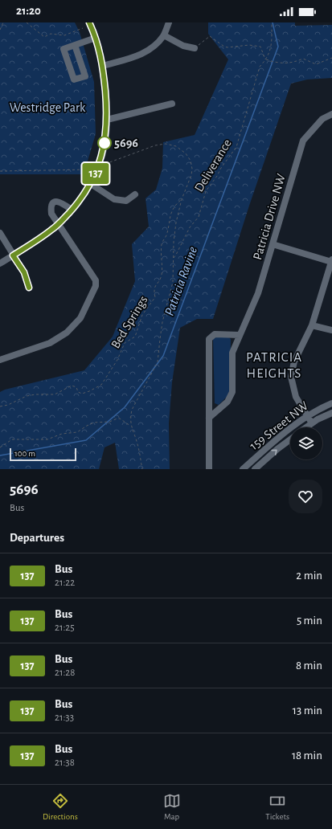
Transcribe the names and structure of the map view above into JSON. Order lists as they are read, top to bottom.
{
  "streets": {
    "street": ["Patricia Drive NW", "159 Street NW"],
    "path": ["Deliverance", "Bed Springs"]
  },
  "districts": ["PATRICIA HEIGHTS"],
  "water": ["Patricia Ravine"],
  "parks": ["Westridge Park"],
  "places": ["5696"],
  "lines": ["bus line 137"],
  "scale_bar": "100 m",
  "page": {
    "status": "21:20",
    "on_map": "137",
    "scale": "100 m",
    "heading": [
      ["5696", "Bus"],
      "Departures"
    ],
    "list": [
      {
        "mark": "137",
        "name": "Bus",
        "note": "21:22",
        "value": "2 min"
      },
      {
        "mark": "137",
        "name": "Bus",
        "note": "21:25",
        "value": "5 min"
      },
      {
        "mark": "137",
        "name": "Bus",
        "note": "21:28",
        "value": "8 min"
      },
      {
        "mark": "137",
        "name": "Bus",
        "note": "21:33",
        "value": "13 min"
      },
      {
        "mark": "137",
        "name": "Bus",
        "note": "21:38",
        "value": "18 min"
      }
    ],
    "tabs": ["Directions", "Map", "Tickets"]
  }
}
